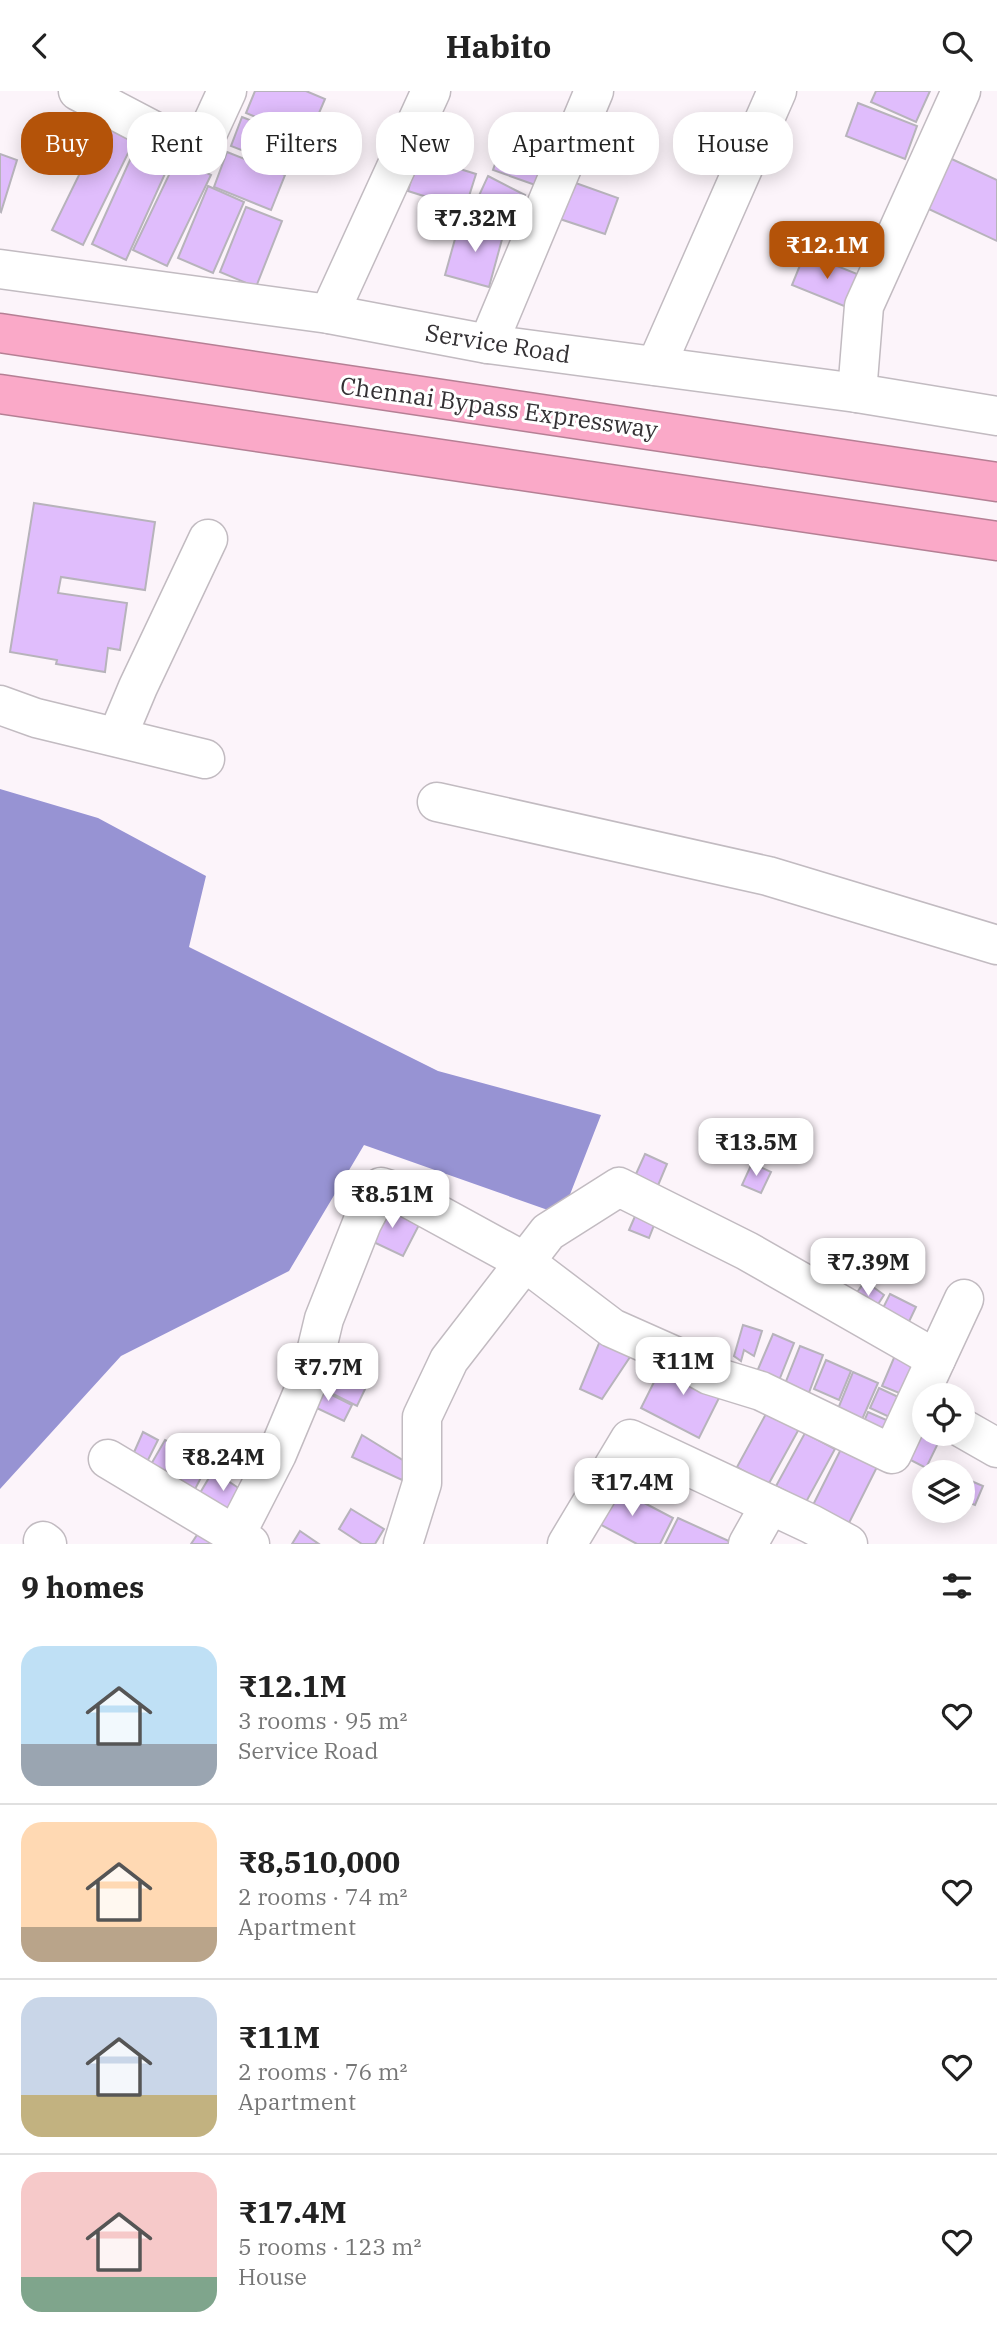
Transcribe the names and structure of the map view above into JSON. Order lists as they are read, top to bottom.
{
  "streets": {
    "highway": ["Chennai Bypass Expressway"],
    "street": ["Service Road"]
  },
  "page": {
    "header": "Habito",
    "chip": [
      "Buy",
      "Rent",
      "Filters",
      "New",
      "Apartment",
      "House"
    ],
    "price": [
      "₹7.32M",
      "₹12.1M",
      "₹13.5M",
      "₹8.51M",
      "₹7.39M",
      "₹11M",
      "₹7.7M",
      "₹8.24M",
      "₹17.4M"
    ],
    "heading": "9 homes",
    "list": [
      {
        "name": "₹12.1M",
        "note": "3 rooms · 95 m² · Service Road"
      },
      {
        "name": "₹8,510,000",
        "note": "2 rooms · 74 m² · Apartment"
      },
      {
        "name": "₹11M",
        "note": "2 rooms · 76 m² · Apartment"
      },
      {
        "name": "₹17.4M",
        "note": "5 rooms · 123 m² · House"
      }
    ]
  }
}
